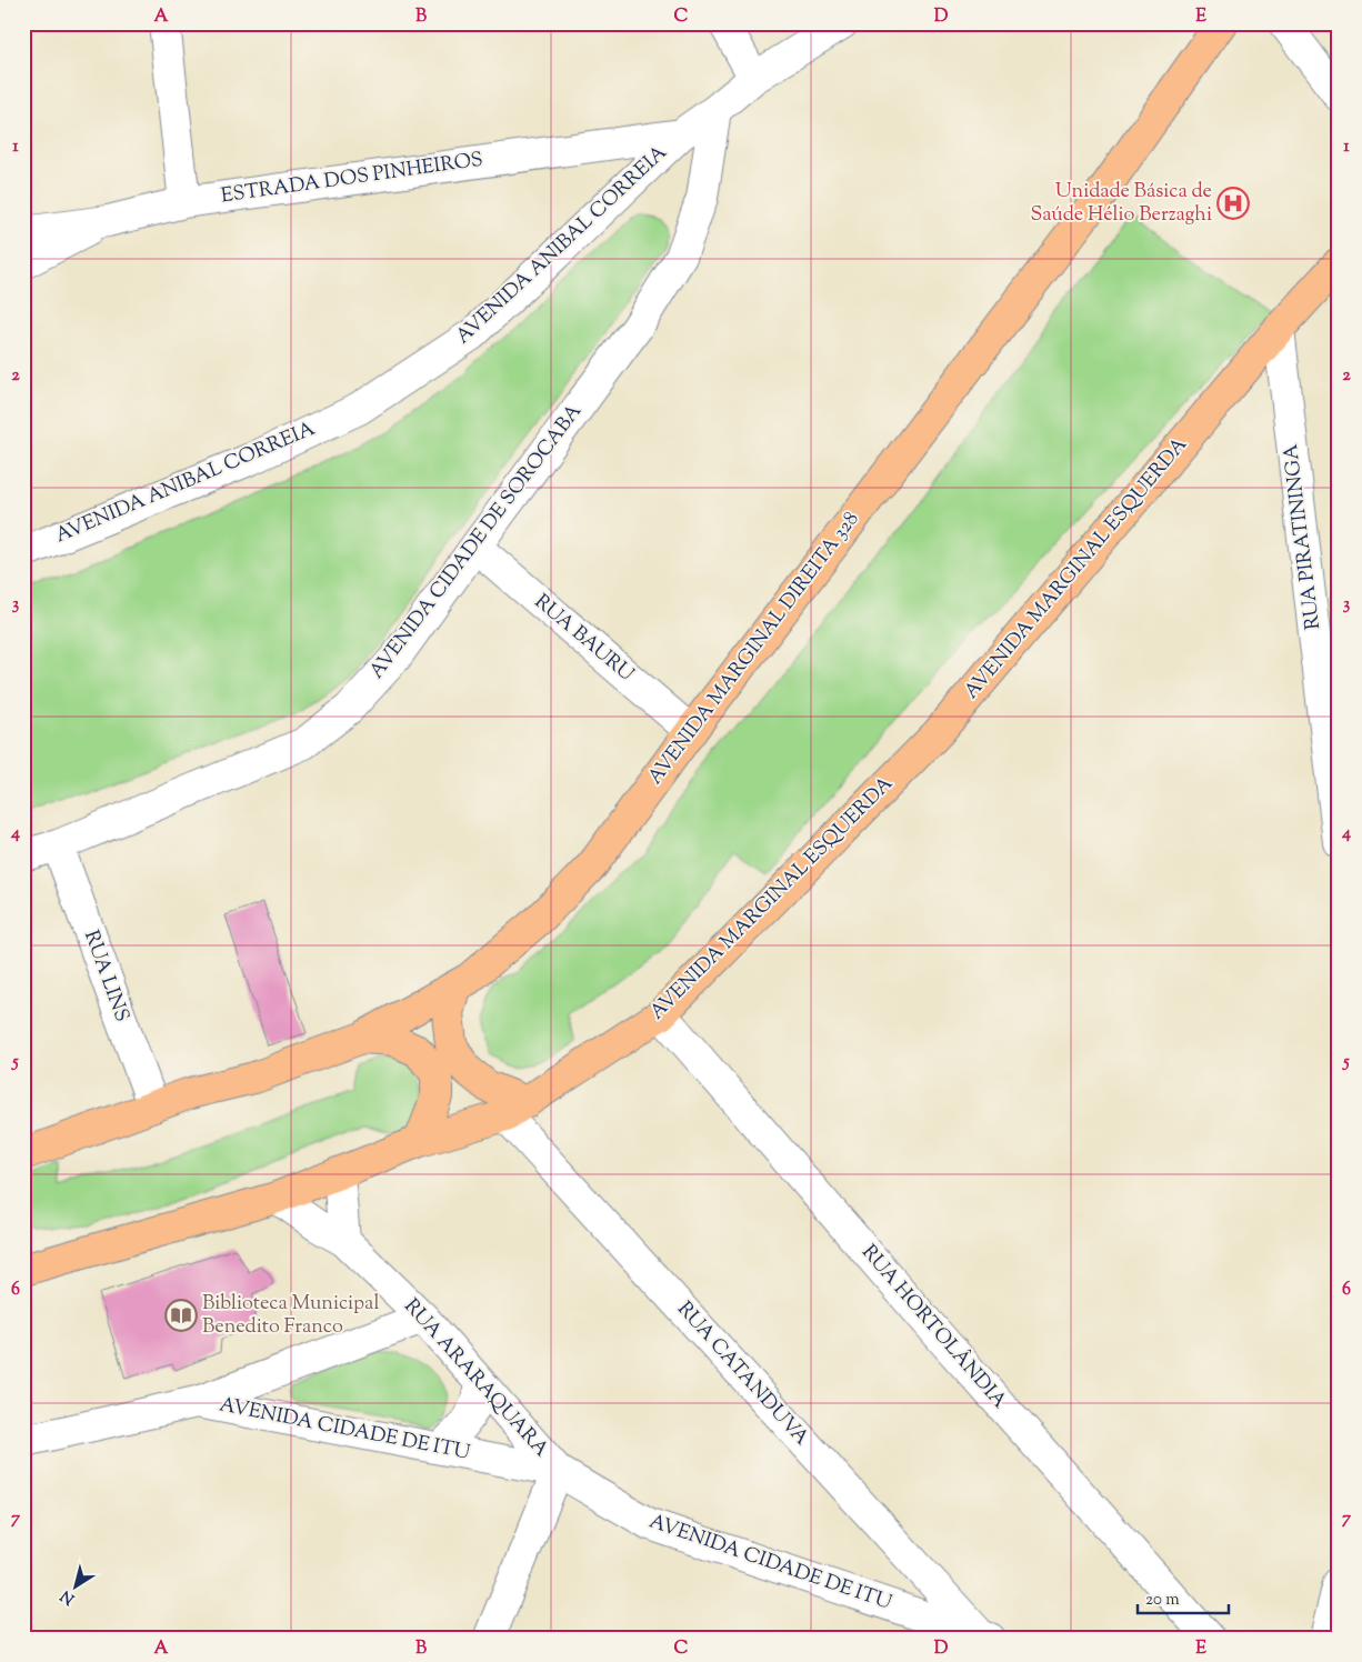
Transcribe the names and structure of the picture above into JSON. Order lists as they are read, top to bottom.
{
  "streets": {
    "main road": ["AVENIDA MARGINAL ESQUERDA", "AVENIDA MARGINAL DIREITA 328"],
    "street": [
      "ESTRADA DOS PINHEIROS",
      "AVENIDA ANIBAL CORREIA",
      "RUA PIRATININGA",
      "AVENIDA CIDADE DE SOROCABA",
      "RUA BAURU",
      "RUA LINS",
      "RUA HORTOLÂNDIA",
      "RUA CATANDUVA",
      "RUA ARARAQUARA",
      "AVENIDA CIDADE DE ITU"
    ]
  },
  "crossings": [
    ["ESTRADA DOS PINHEIROS", "AVENIDA ANIBAL CORREIA"],
    ["AVENIDA ANIBAL CORREIA", "AVENIDA CIDADE DE SOROCABA"],
    ["RUA PIRATININGA", "AVENIDA MARGINAL ESQUERDA"],
    ["AVENIDA CIDADE DE SOROCABA", "RUA BAURU"],
    ["AVENIDA CIDADE DE SOROCABA", "RUA LINS"],
    ["AVENIDA MARGINAL ESQUERDA", "RUA HORTOLÂNDIA"],
    ["AVENIDA MARGINAL ESQUERDA", "RUA CATANDUVA"],
    ["AVENIDA MARGINAL ESQUERDA", "RUA ARARAQUARA"],
    ["RUA BAURU", "AVENIDA MARGINAL DIREITA 328"],
    ["AVENIDA MARGINAL DIREITA 328", "RUA LINS"],
    ["RUA CATANDUVA", "AVENIDA CIDADE DE ITU"],
    ["RUA ARARAQUARA", "AVENIDA CIDADE DE ITU"]
  ],
  "places": {
    "hospital": ["Unidade Básica de Saúde Hélio Berzaghi"],
    "library": ["Biblioteca Municipal Benedito Franco"]
  },
  "scale_bar": "20 m",
  "north": "bottom left",
  "grid": {
    "columns": [
      "A",
      "B",
      "C",
      "D",
      "E"
    ],
    "rows": [
      "1",
      "2",
      "3",
      "4",
      "5",
      "6",
      "7"
    ]
  }
}
